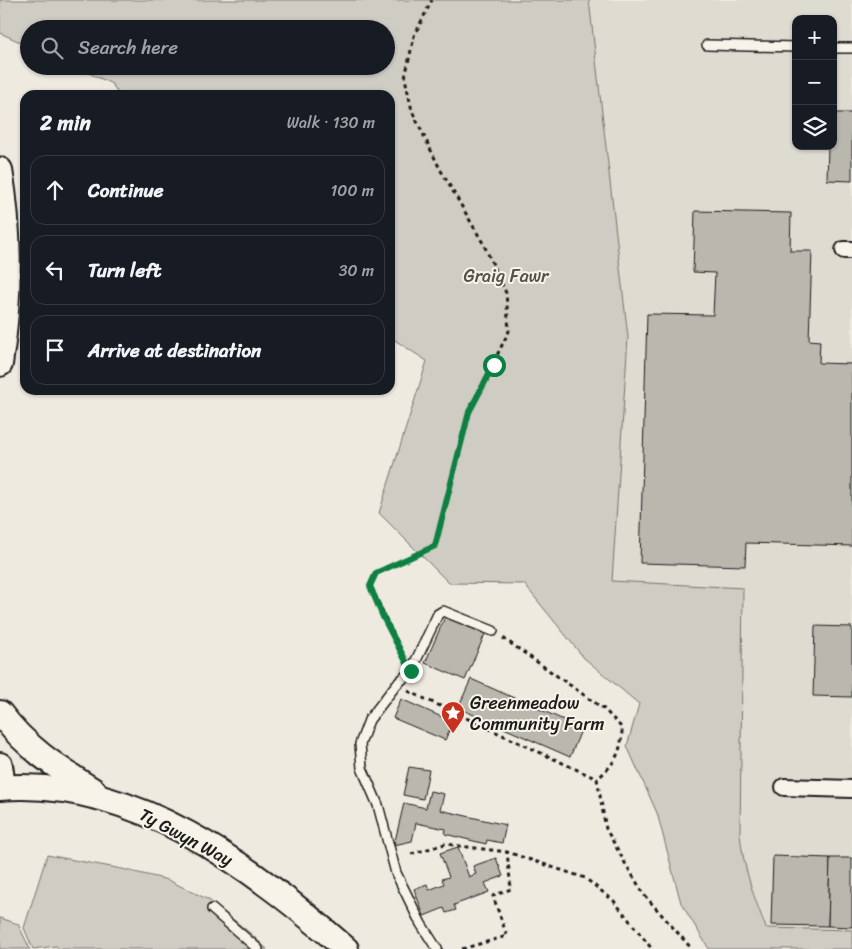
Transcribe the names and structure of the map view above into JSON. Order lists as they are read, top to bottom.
{
  "streets": {
    "street": ["Ty Gwyn Way"]
  },
  "parks": ["Graig Fawr"],
  "places": {
    "place": ["Greenmeadow Community Farm"]
  },
  "page": {
    "map_buttons": ["+", "−"],
    "search": "Search here",
    "heading": ["2 min", "Walk · 130 m"],
    "list": [
      ["Continue", "100 m"],
      ["Turn left", "30 m"],
      "Arrive at destination"
    ]
  }
}
